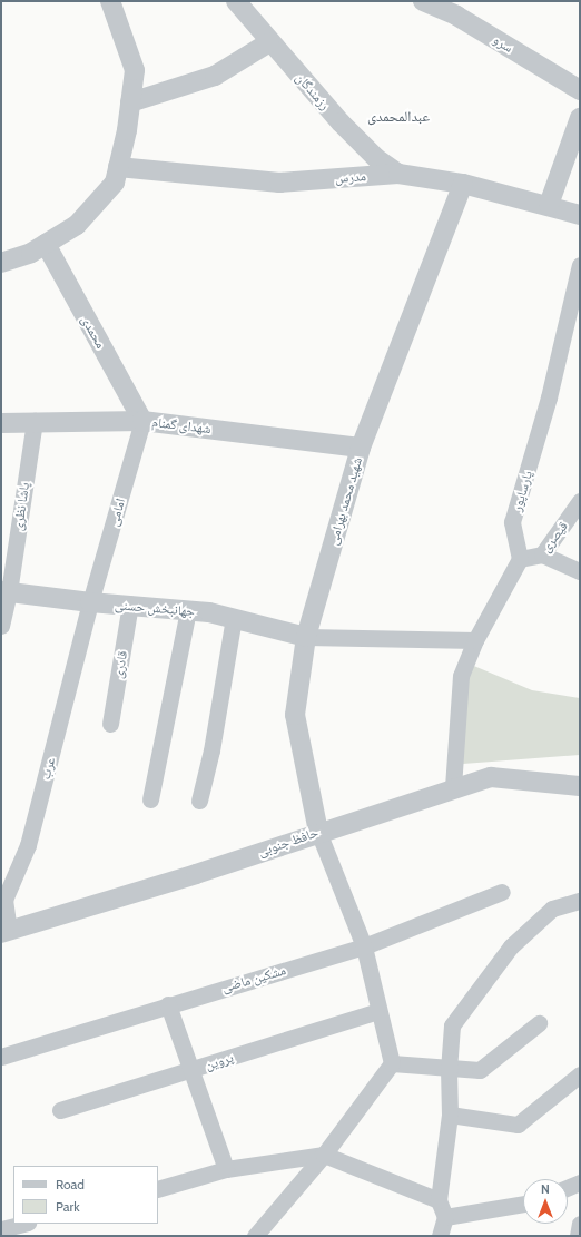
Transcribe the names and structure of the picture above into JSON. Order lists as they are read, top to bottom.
{
  "streets": {
    "street": [
      "سرو",
      "رزمندگان",
      "مدرس",
      "محمدی",
      "شهدای گمنام",
      "پارساپور",
      "شهید محمد بهرامی",
      "پاشا نظری",
      "امامی",
      "قیصری",
      "جهانبخش حسنی",
      "قادری",
      "عرب",
      "حافظ جنوبی",
      "مشکین ماضی",
      "پروین"
    ]
  },
  "crossings": [
    ["رزمندگان", "مدرس"],
    ["مدرس", "شهید محمد بهرامی"],
    ["محمدی", "شهدای گمنام"],
    ["محمدی", "امامی"],
    ["شهدای گمنام", "شهید محمد بهرامی"],
    ["شهدای گمنام", "پاشا نظری"],
    ["شهدای گمنام", "امامی"],
    ["پارساپور", "قیصری"],
    ["شهید محمد بهرامی", "جهانبخش حسنی"],
    ["شهید محمد بهرامی", "حافظ جنوبی"],
    ["پاشا نظری", "جهانبخش حسنی"],
    ["امامی", "جهانبخش حسنی"],
    ["امامی", "عرب"],
    ["جهانبخش حسنی", "قادری"],
    ["جهانبخش حسنی", "عرب"],
    ["عرب", "حافظ جنوبی"]
  ],
  "districts": ["عبدالمحمدی"],
  "legend": ["Road", "Park"],
  "north": "top"
}
